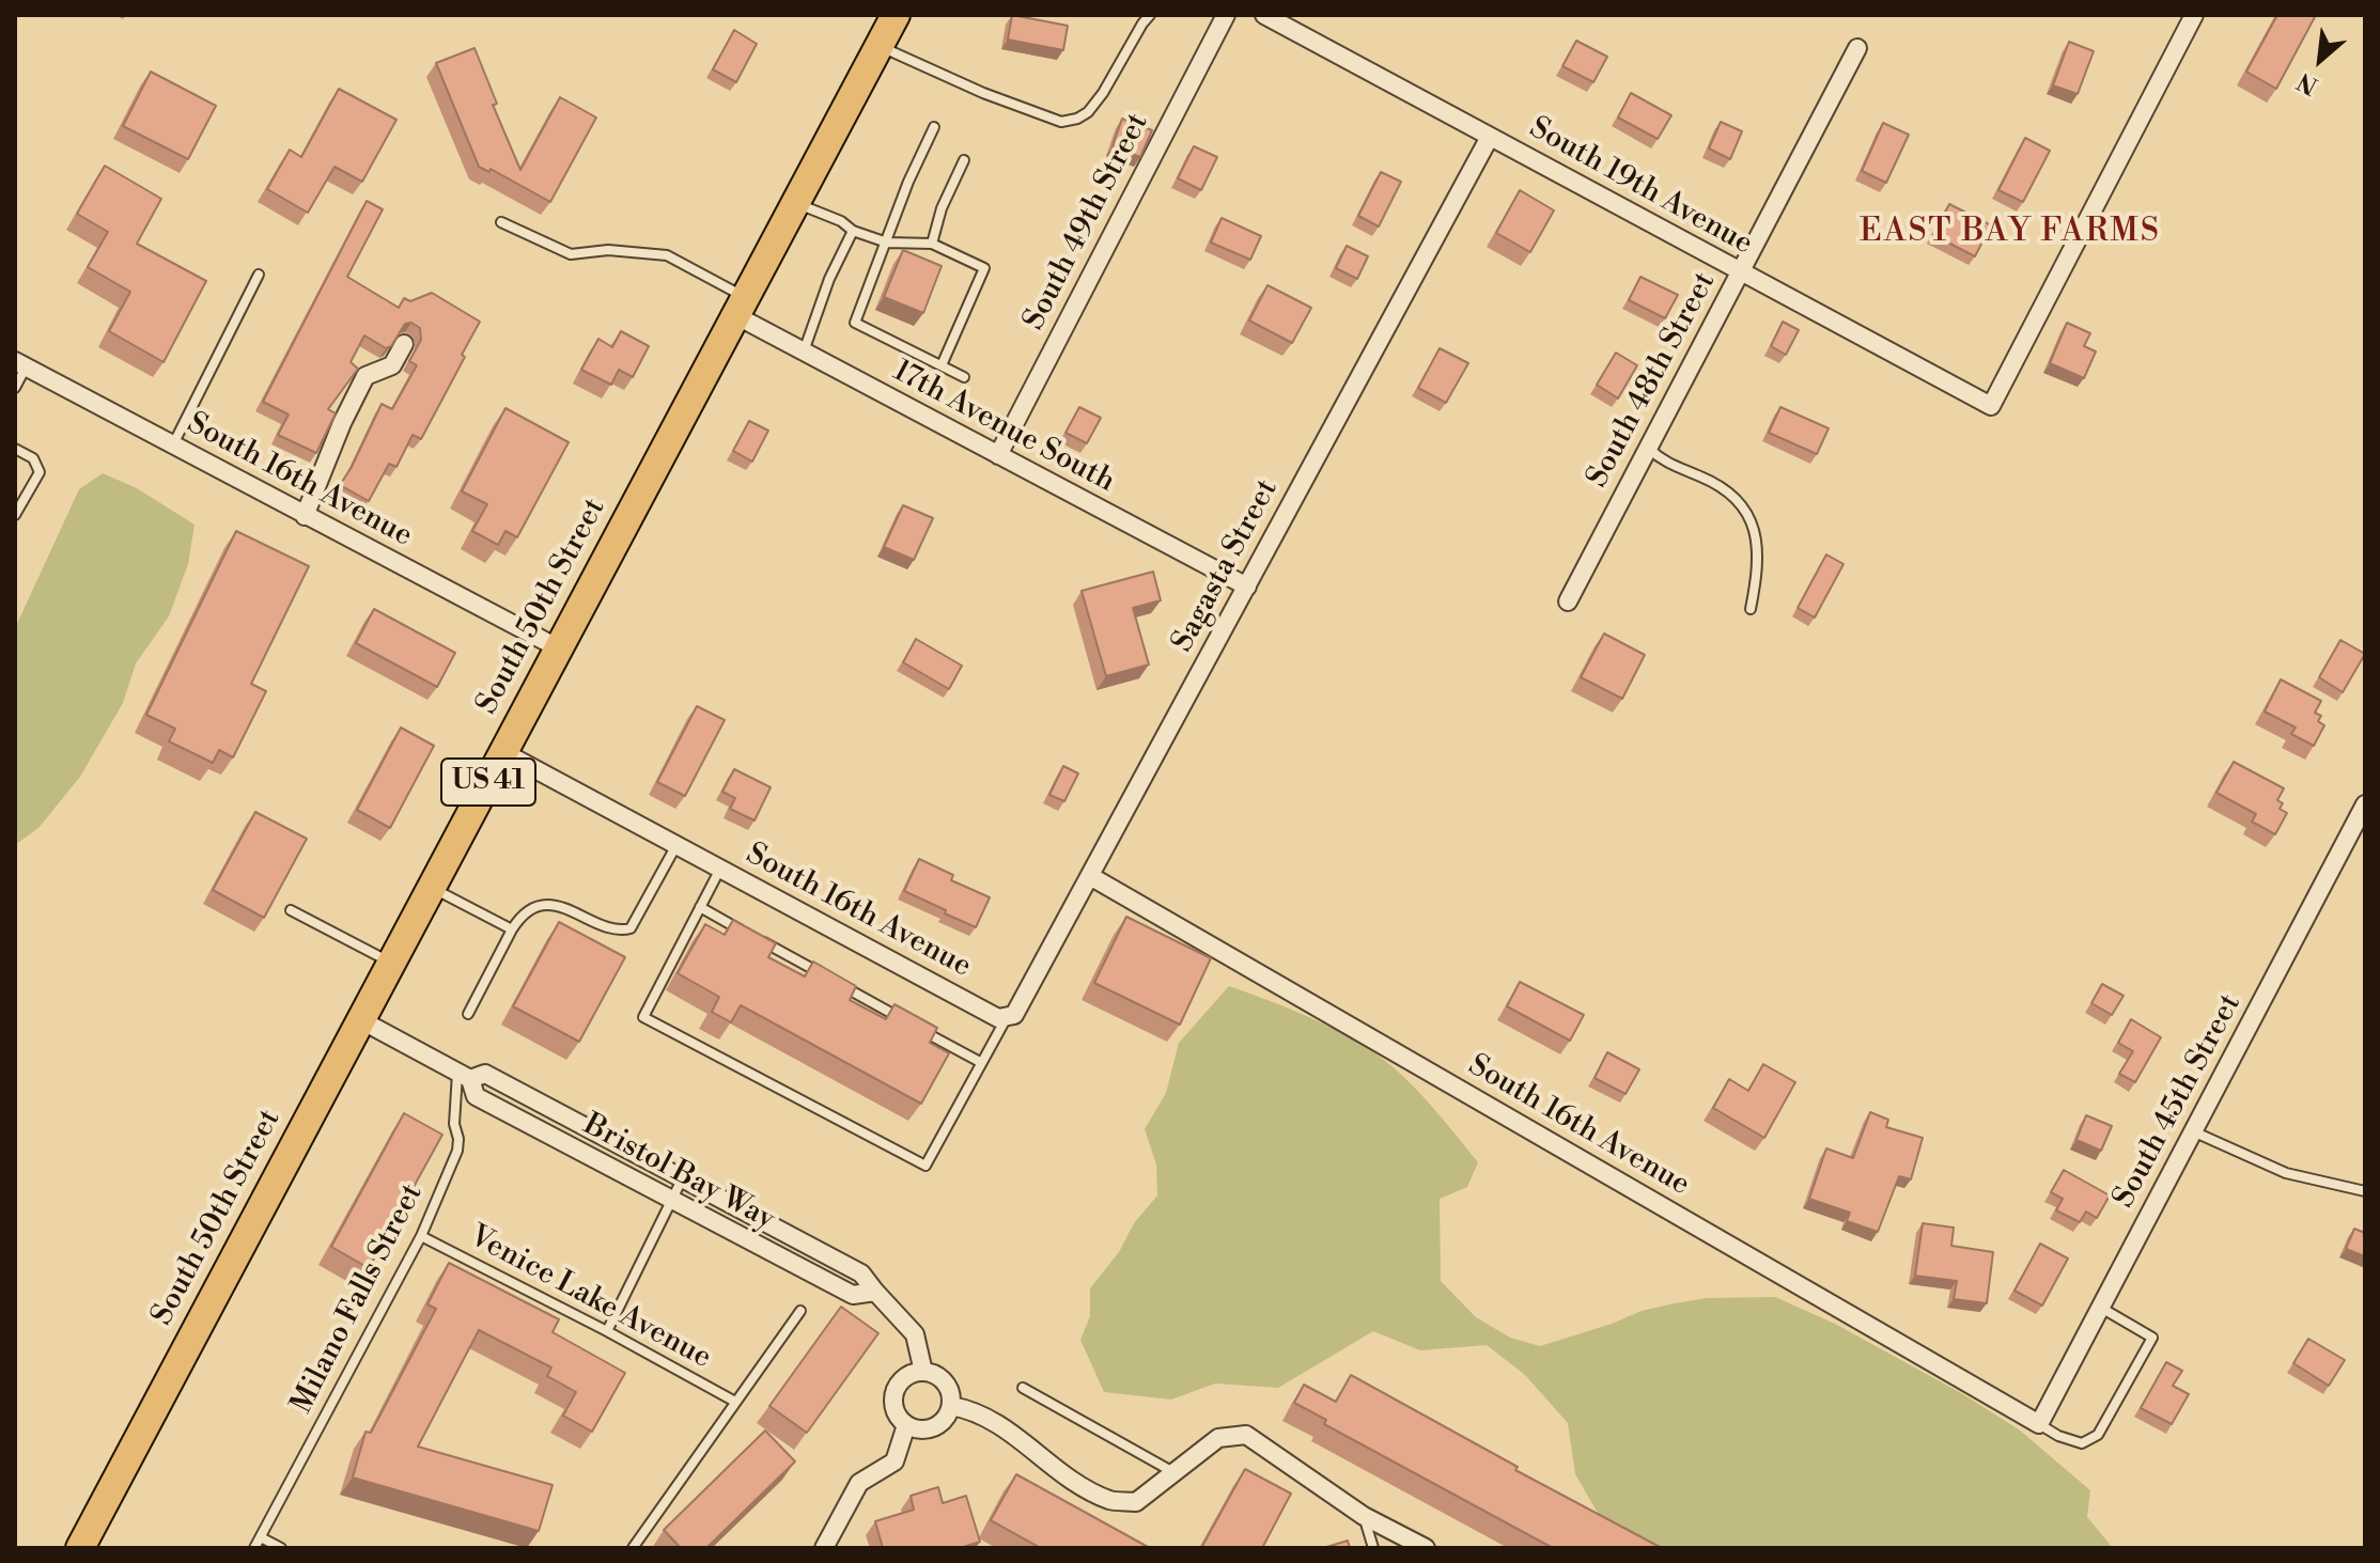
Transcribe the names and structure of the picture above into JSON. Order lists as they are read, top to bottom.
{
  "streets": {
    "main road": ["South 50th Street", "US 41"],
    "street": [
      "South 19th Avenue",
      "South 49th Street",
      "South 48th Street",
      "17th Avenue South",
      "South 16th Avenue",
      "Sagasta Street",
      "South 45th Street",
      "Bristol Bay Way"
    ],
    "lane": ["Venice Lake Avenue", "Milano Falls Street"]
  },
  "crossings": [
    ["South 19th Avenue", "South 48th Street"],
    ["South 19th Avenue", "Sagasta Street"],
    ["South 49th Street", "17th Avenue South"],
    ["17th Avenue South", "Sagasta Street"],
    ["17th Avenue South", "South 50th Street"],
    ["South 16th Avenue", "Sagasta Street"],
    ["South 16th Avenue", "South 50th Street"],
    ["South 16th Avenue", "South 45th Street"],
    ["South 50th Street", "Bristol Bay Way"],
    ["Bristol Bay Way", "Milano Falls Street"],
    ["Venice Lake Avenue", "Milano Falls Street"]
  ],
  "districts": ["EAST BAY FARMS"],
  "north": "bottom left"
}
